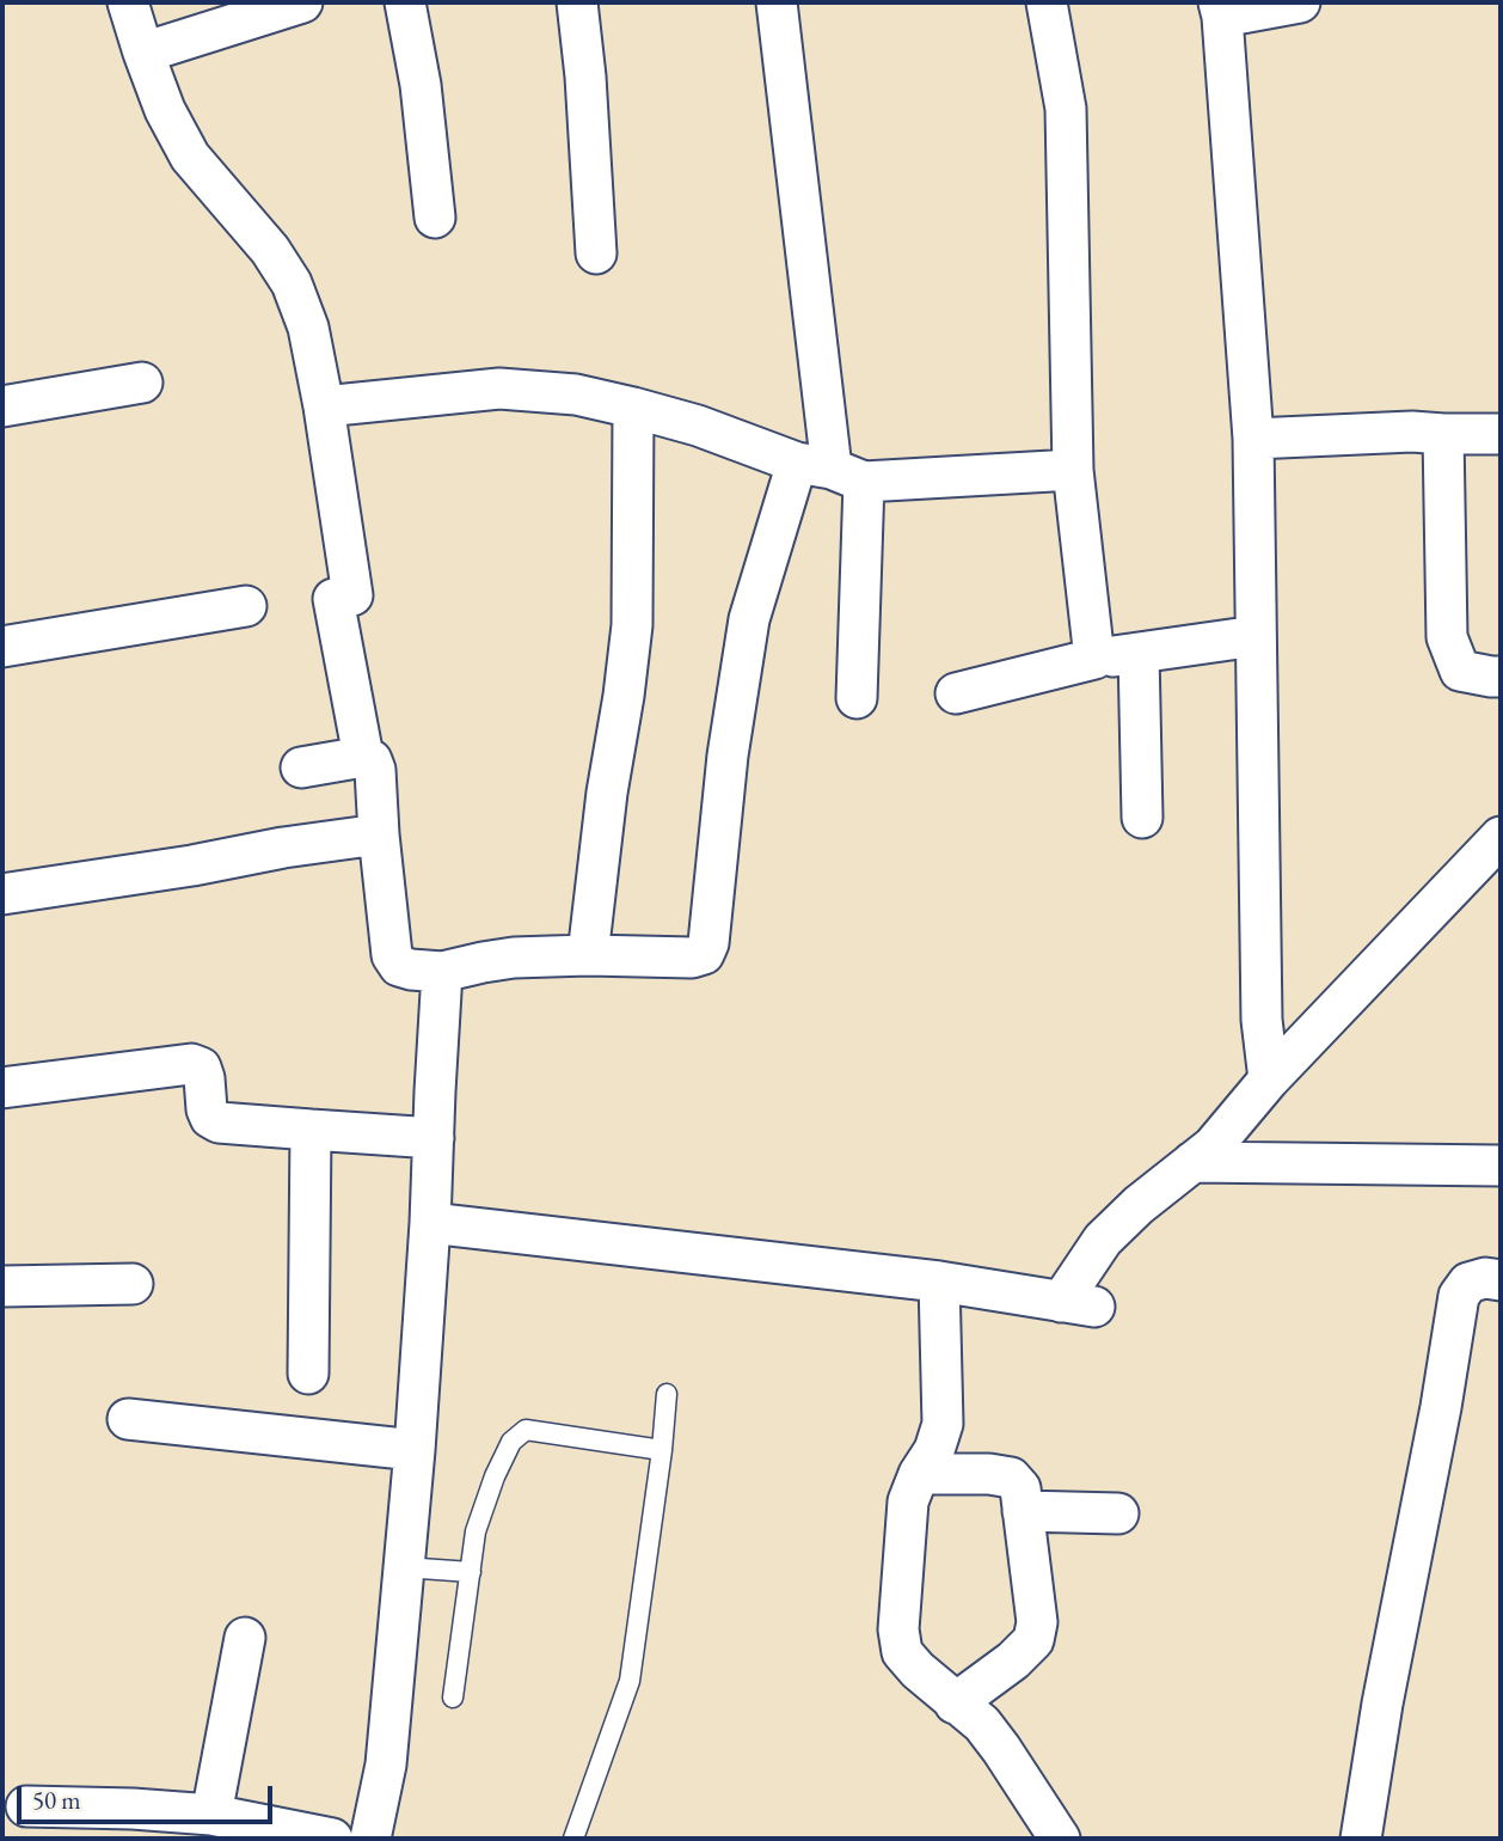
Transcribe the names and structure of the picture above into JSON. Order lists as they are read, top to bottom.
{
  "scale_bar": "50 m"
}
